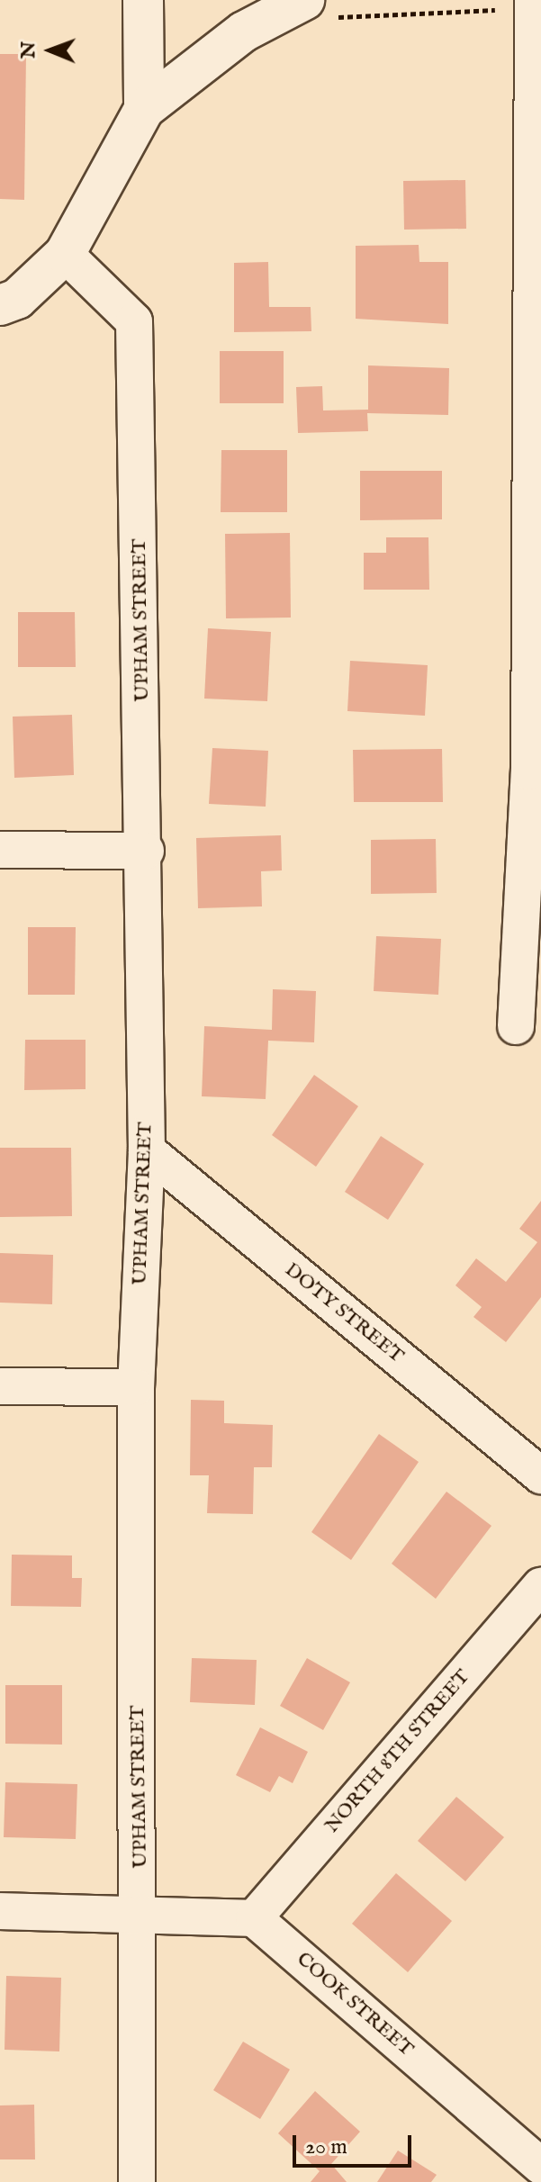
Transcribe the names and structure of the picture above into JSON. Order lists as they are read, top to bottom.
{
  "streets": {
    "street": [
      "UPHAM STREET",
      "DOTY STREET",
      "NORTH 8TH STREET",
      "COOK STREET"
    ]
  },
  "crossings": [
    ["UPHAM STREET", "DOTY STREET"],
    ["NORTH 8TH STREET", "COOK STREET"]
  ],
  "scale_bar": "20 m",
  "north": "left"
}
